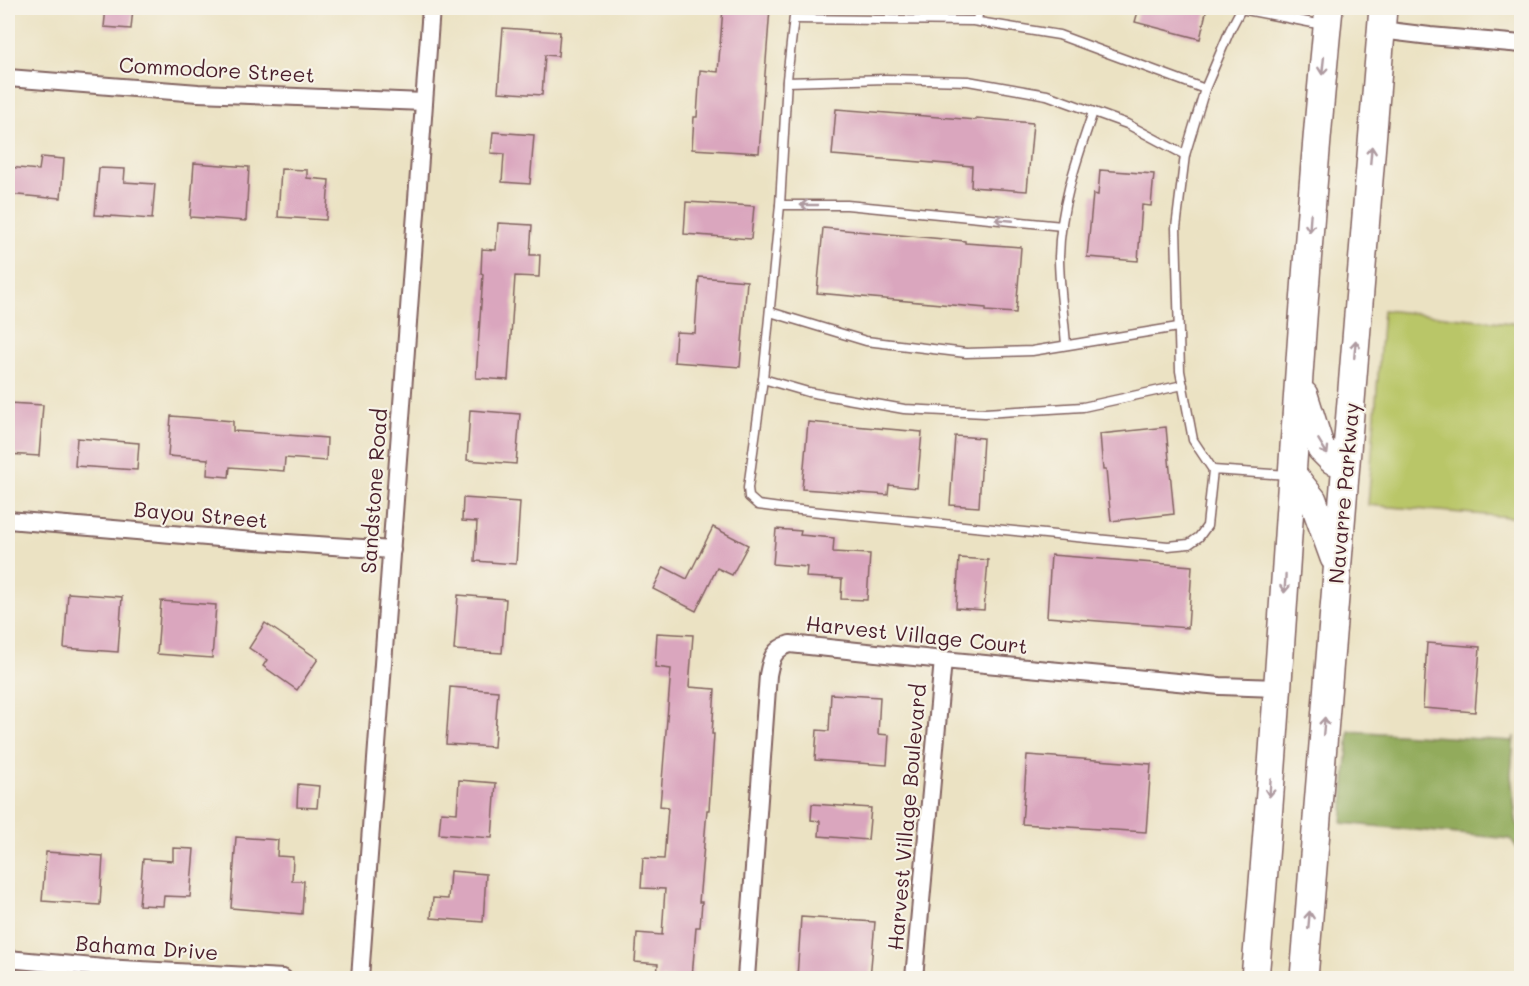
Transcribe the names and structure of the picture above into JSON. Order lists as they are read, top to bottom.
{
  "streets": {
    "highway": ["Navarre Parkway"],
    "street": [
      "Commodore Street",
      "Sandstone Road",
      "Bayou Street",
      "Harvest Village Court",
      "Harvest Village Boulevard",
      "Bahama Drive"
    ]
  },
  "crossings": [
    ["Commodore Street", "Sandstone Road"],
    ["Sandstone Road", "Bayou Street"],
    ["Harvest Village Court", "Harvest Village Boulevard"]
  ]
}
